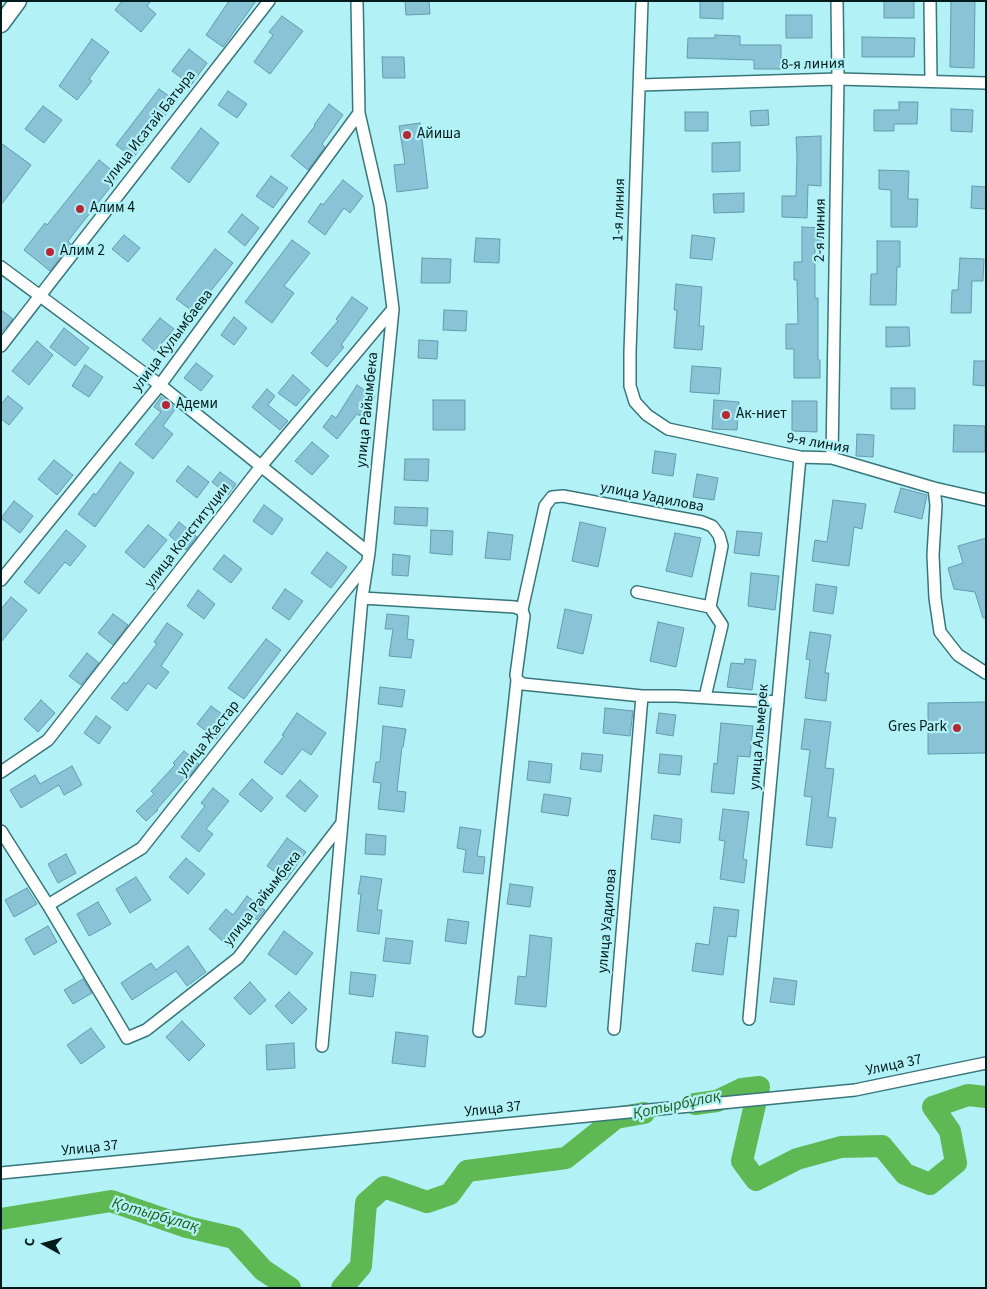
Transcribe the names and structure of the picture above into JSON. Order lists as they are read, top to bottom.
{
  "streets": {
    "street": [
      "8-я линия",
      "улица Исатай Батыра",
      "1-я линия",
      "2-я линия",
      "улица Кулымбаева",
      "улица Райымбека",
      "9-я линия",
      "улица Уадилова",
      "улица Конституции",
      "улица Альмерек",
      "улица Жастар",
      "Улица 37"
    ]
  },
  "crossings": [
    ["8-я линия", "1-я линия"],
    ["8-я линия", "2-я линия"],
    ["1-я линия", "9-я линия"],
    ["2-я линия", "9-я линия"],
    ["улица Кулымбаева", "улица Райымбека"],
    ["улица Райымбека", "улица Конституции"],
    ["улица Райымбека", "улица Жастар"],
    ["9-я линия", "улица Альмерек"]
  ],
  "water": ["Қотырбұлақ"],
  "places": [
    "Айиша",
    "Алим 4",
    "Алим 2",
    "Адеми",
    "Ак-ниет",
    "Gres Park"
  ],
  "north": "left"
}
